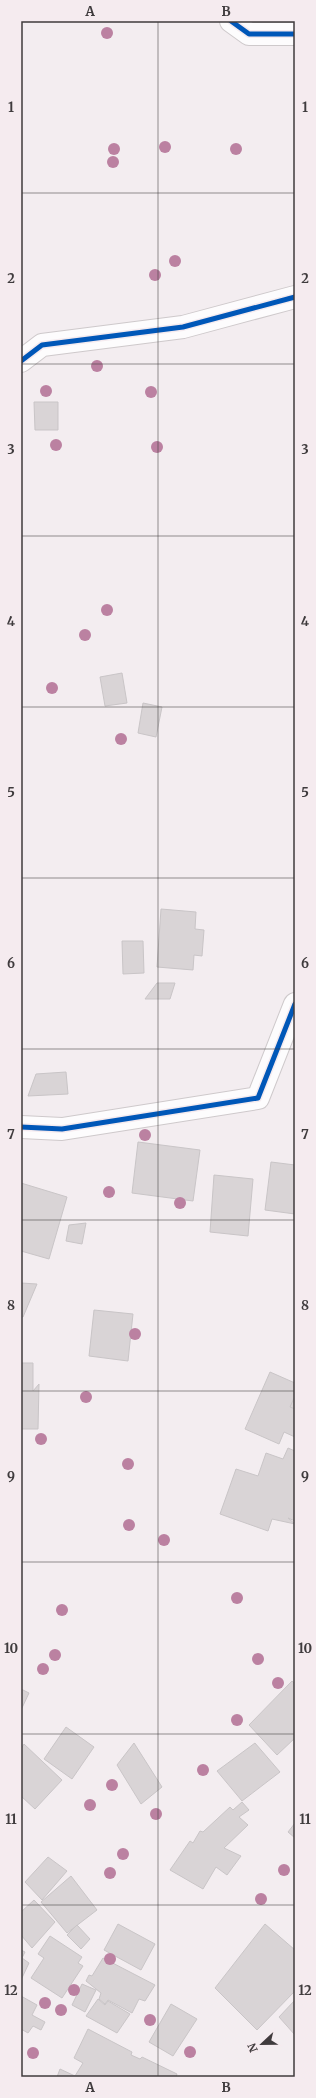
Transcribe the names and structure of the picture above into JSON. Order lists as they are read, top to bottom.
{
  "north": "left",
  "grid": {
    "columns": ["A", "B"],
    "rows": [
      "1",
      "2",
      "3",
      "4",
      "5",
      "6",
      "7",
      "8",
      "9",
      "10",
      "11",
      "12"
    ]
  }
}
